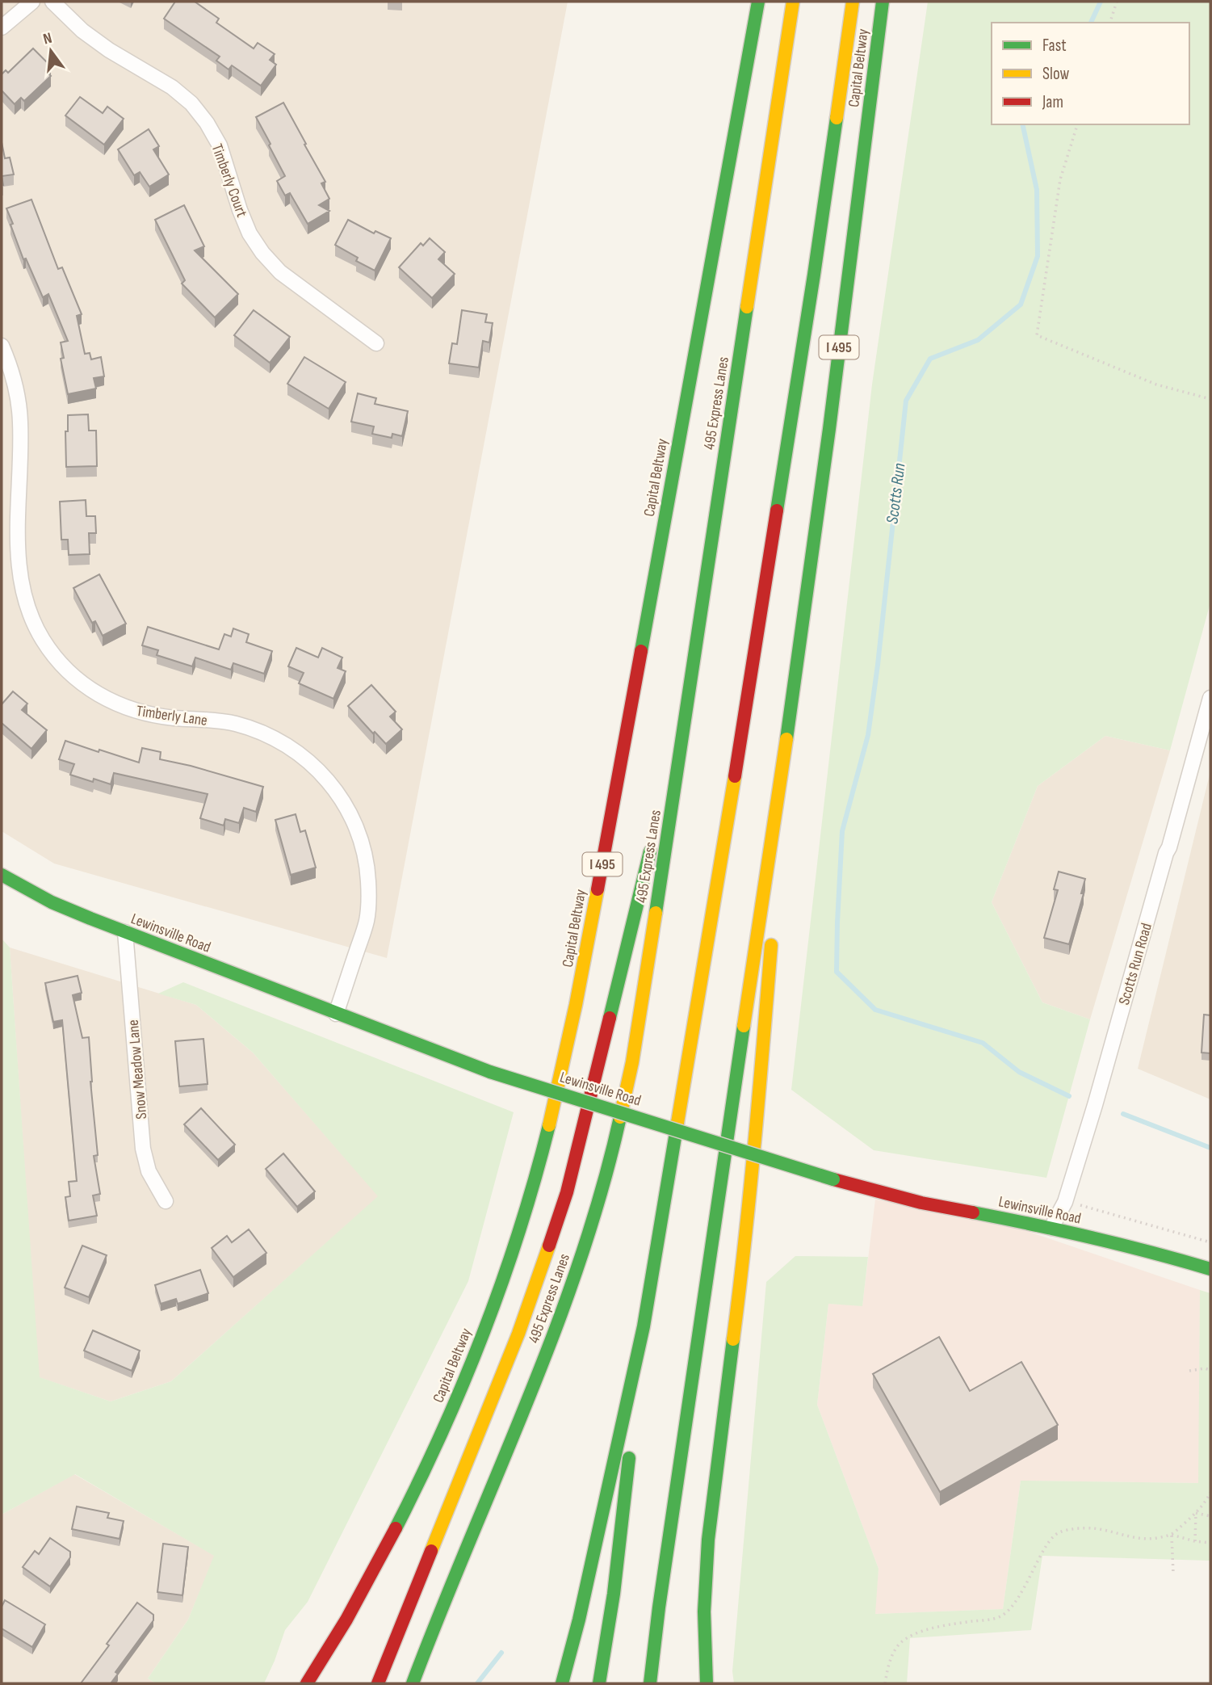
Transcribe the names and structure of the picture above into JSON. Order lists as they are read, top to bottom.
{
  "streets": {
    "main road": [
      "Capital Beltway",
      "I 495",
      "495 Express Lanes",
      "Lewinsville Road"
    ],
    "street": [
      "Timberly Court",
      "Timberly Lane",
      "Scotts Run Road",
      "Snow Meadow Lane"
    ]
  },
  "crossings": [
    ["Timberly Lane", "Lewinsville Road"],
    ["Lewinsville Road", "Scotts Run Road"],
    ["Lewinsville Road", "Snow Meadow Lane"]
  ],
  "water": ["Scotts Run"],
  "legend": ["Fast", "Slow", "Jam"],
  "north": "top"
}
